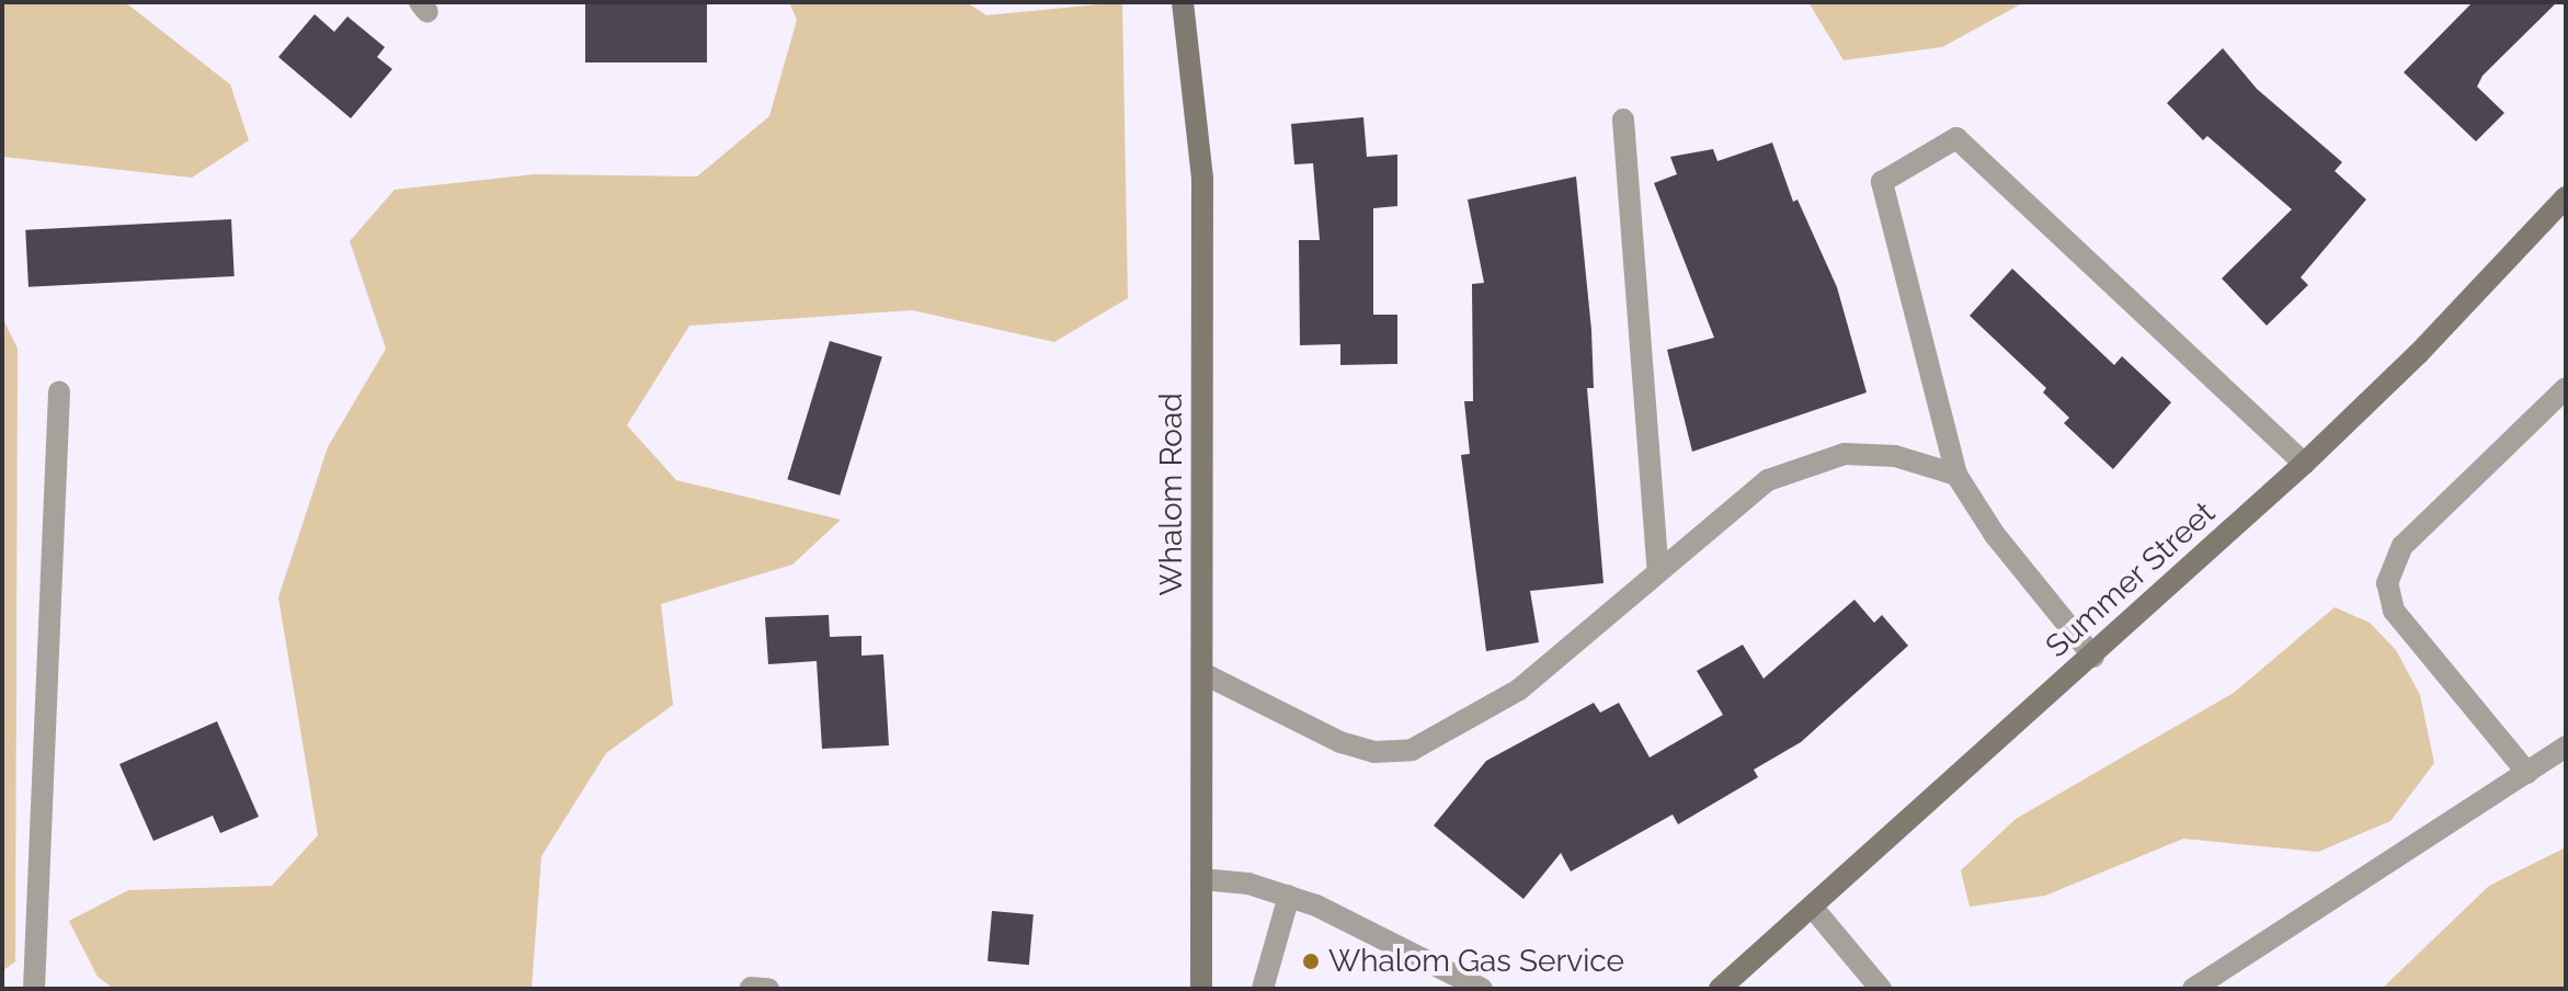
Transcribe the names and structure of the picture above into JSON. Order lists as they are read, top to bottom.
{
  "streets": {
    "main road": ["Whalom Road", "Summer Street"]
  },
  "places": ["Whalom Gas Service"]
}
